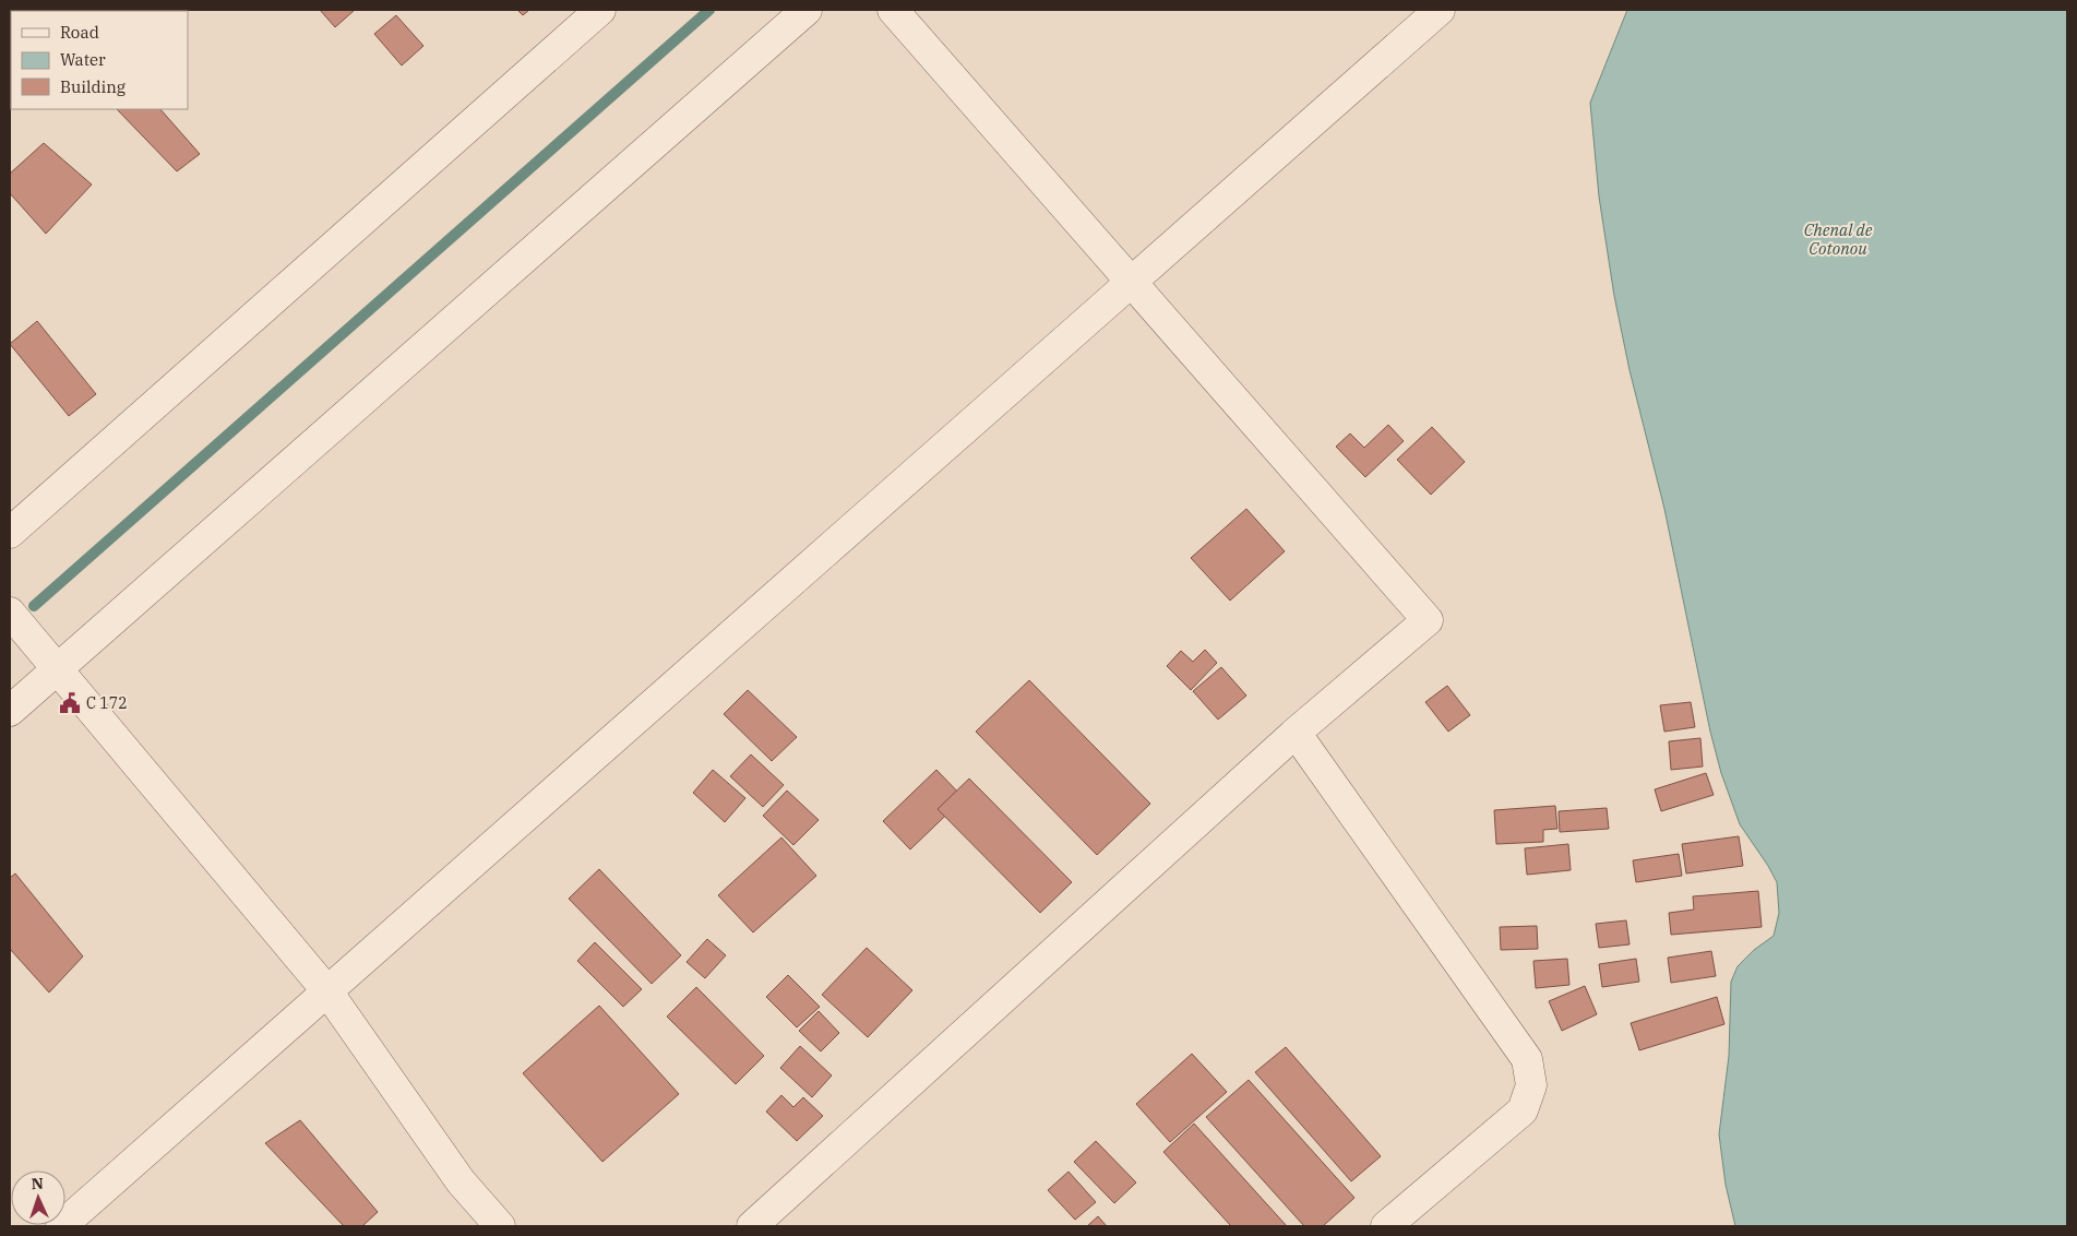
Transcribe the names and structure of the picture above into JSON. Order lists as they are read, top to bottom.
{
  "water": ["Chenal de Cotonou"],
  "places": {
    "public building": ["C 172"]
  },
  "legend": ["Road", "Water", "Building"],
  "north": "top"
}
